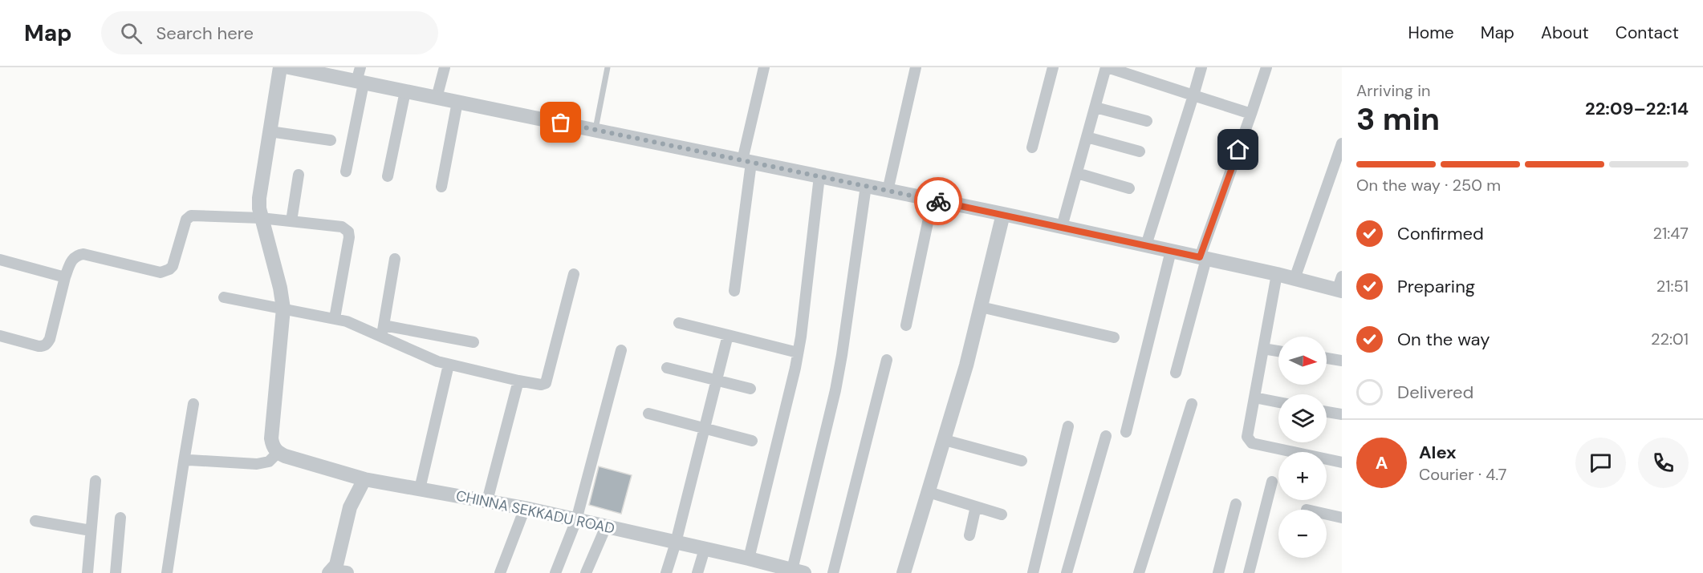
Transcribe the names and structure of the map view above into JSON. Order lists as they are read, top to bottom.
{
  "streets": {
    "street": ["CHINNA SEKKADU ROAD"]
  },
  "north": "right",
  "page": {
    "header": "Map",
    "search": "Search here",
    "nav": [
      "Home",
      "Map",
      "About",
      "Contact"
    ],
    "heading": ["3 min", "Arriving in", "22:09–22:14"],
    "panel": ["Alex", "Courier · 4.7"],
    "bar": "On the way · 250 m",
    "list": [
      ["Confirmed", "21:47"],
      ["Preparing", "21:51"],
      ["On the way", "22:01"],
      "Delivered"
    ],
    "map_buttons": ["+", "−"],
    "round": "A"
  }
}
